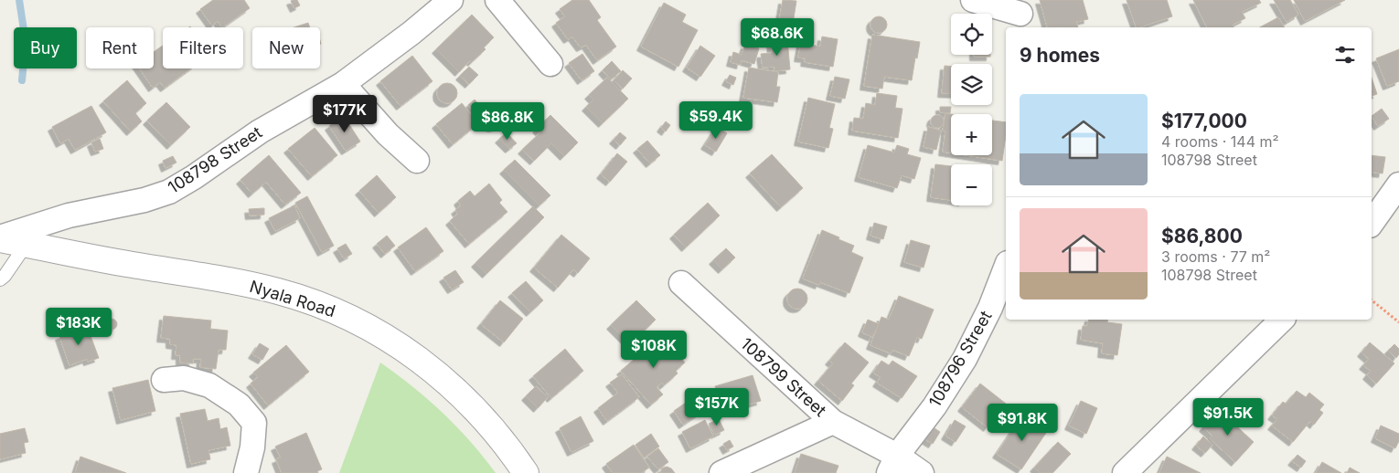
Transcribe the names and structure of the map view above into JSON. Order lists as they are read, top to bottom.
{
  "streets": {
    "street": [
      "108798 Street",
      "Nyala Road",
      "108796 Street",
      "108799 Street"
    ]
  },
  "crossings": [
    ["108798 Street", "Nyala Road"],
    ["108796 Street", "108799 Street"]
  ],
  "page": {
    "map_buttons": ["+", "−"],
    "price": [
      "$68.6K",
      "$177K",
      "$59.4K",
      "$86.8K",
      "$183K",
      "$108K",
      "$157K",
      "$91.5K",
      "$91.8K"
    ],
    "chip": [
      "Buy",
      "Rent",
      "Filters",
      "New"
    ],
    "heading": "9 homes",
    "list": [
      {
        "name": "$177,000",
        "note": "4 rooms · 144 m² · 108798 Street"
      },
      {
        "name": "$86,800",
        "note": "3 rooms · 77 m² · 108798 Street"
      }
    ]
  }
}
